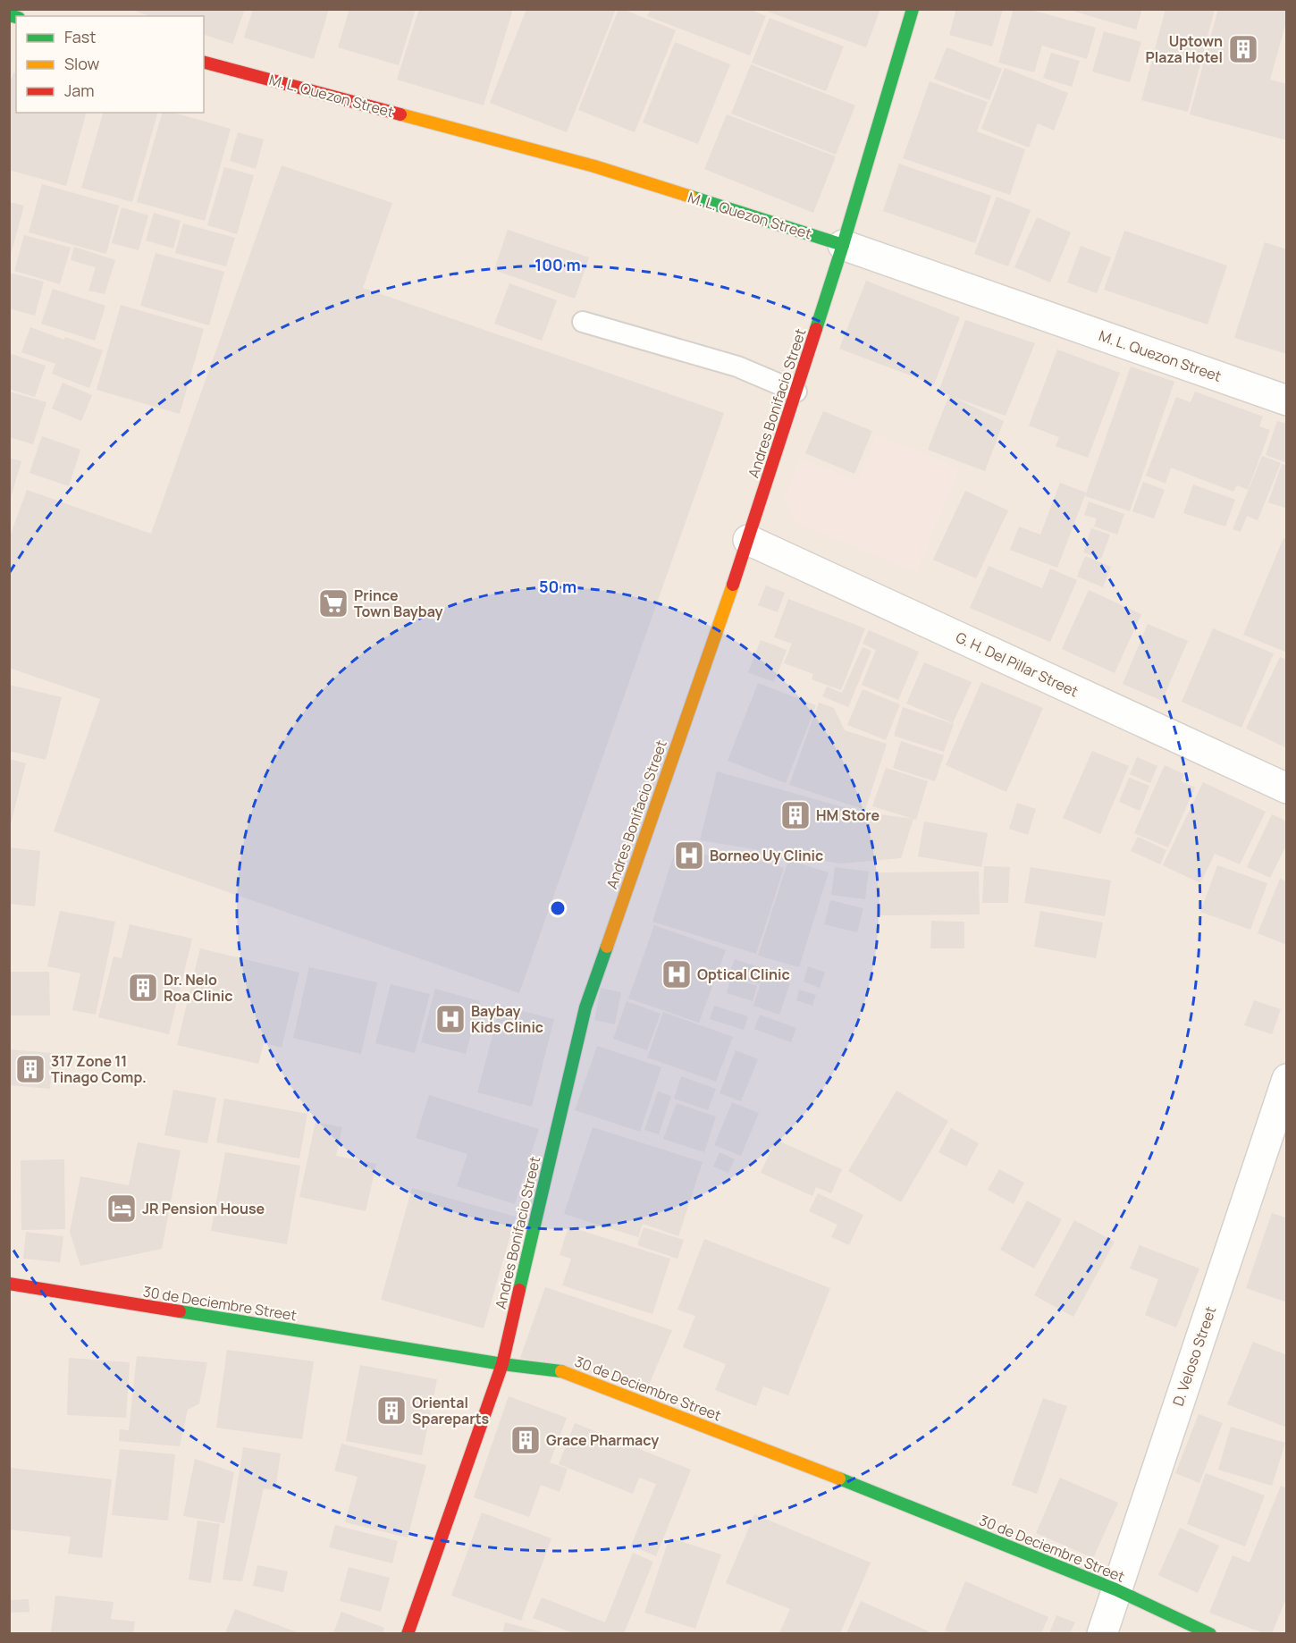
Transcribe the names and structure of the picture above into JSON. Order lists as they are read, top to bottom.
{
  "streets": {
    "street": [
      "M. L. Quezon Street",
      "Andres Bonifacio Street",
      "G. H. Del Pillar Street",
      "30 de Deciembre Street",
      "D. Veloso Street"
    ]
  },
  "crossings": [
    ["M. L. Quezon Street", "Andres Bonifacio Street"],
    ["Andres Bonifacio Street", "G. H. Del Pillar Street"],
    ["Andres Bonifacio Street", "30 de Deciembre Street"],
    ["30 de Deciembre Street", "D. Veloso Street"]
  ],
  "places": {
    "building": [
      "Uptown Plaza Hotel",
      "HM Store",
      "Dr. Nelo Roa Clinic",
      "317 Zone 11 Tinago Comp.",
      "Oriental Spareparts",
      "Grace Pharmacy"
    ],
    "supermarket": ["Prince Town Baybay"],
    "hospital": ["Borneo Uy Clinic", "Optical Clinic", "Baybay Kids Clinic"],
    "hotel": ["JR Pension House"]
  },
  "legend": ["Fast", "Slow", "Jam"],
  "rings": ["100 m", "50 m"]
}
